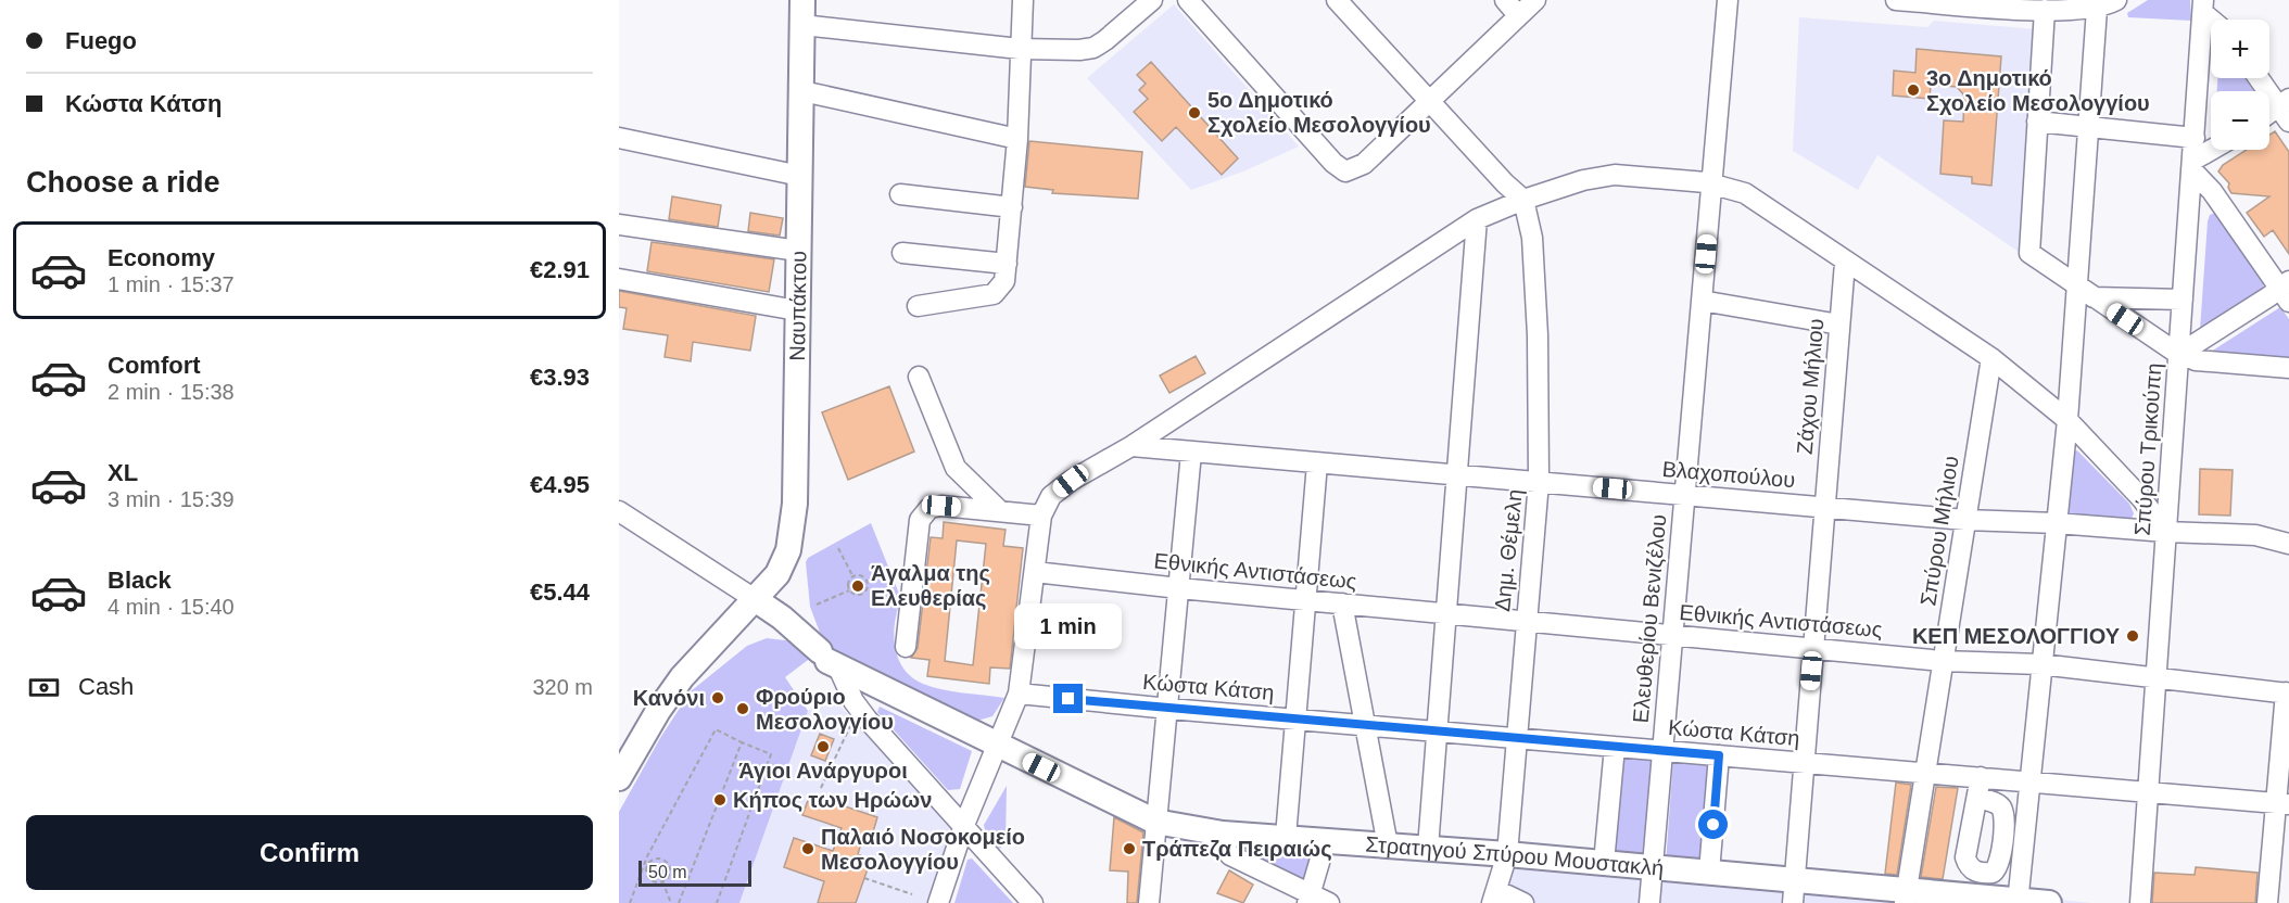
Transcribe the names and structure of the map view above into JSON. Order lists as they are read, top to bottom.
{
  "streets": {
    "main road": ["Ναυπάκτου", "Στρατηγού Σπύρου Μουστακλή"],
    "street": [
      "Ζάχου Μήλιου",
      "Σπύρου Τρικούπη",
      "Βλαχοπούλου",
      "Σπύρου Μήλιου",
      "Δημ. Θέμελη",
      "Εθνικής Αντιστάσεως",
      "Ελευθερίου Βενιζέλου",
      "Κώστα Κάτση"
    ]
  },
  "crossings": [
    ["Ναυπάκτου", "Στρατηγού Σπύρου Μουστακλή"],
    ["Ζάχου Μήλιου", "Βλαχοπούλου"],
    ["Ζάχου Μήλιου", "Εθνικής Αντιστάσεως"],
    ["Ζάχου Μήλιου", "Κώστα Κάτση"],
    ["Ζάχου Μήλιου", "Στρατηγού Σπύρου Μουστακλή"],
    ["Σπύρου Τρικούπη", "Βλαχοπούλου"],
    ["Σπύρου Τρικούπη", "Εθνικής Αντιστάσεως"],
    ["Σπύρου Τρικούπη", "Κώστα Κάτση"],
    ["Βλαχοπούλου", "Σπύρου Μήλιου"],
    ["Βλαχοπούλου", "Δημ. Θέμελη"],
    ["Βλαχοπούλου", "Ελευθερίου Βενιζέλου"],
    ["Σπύρου Μήλιου", "Εθνικής Αντιστάσεως"],
    ["Σπύρου Μήλιου", "Κώστα Κάτση"],
    ["Σπύρου Μήλιου", "Στρατηγού Σπύρου Μουστακλή"],
    ["Δημ. Θέμελη", "Εθνικής Αντιστάσεως"],
    ["Δημ. Θέμελη", "Κώστα Κάτση"],
    ["Δημ. Θέμελη", "Στρατηγού Σπύρου Μουστακλή"],
    ["Εθνικής Αντιστάσεως", "Ελευθερίου Βενιζέλου"],
    ["Ελευθερίου Βενιζέλου", "Κώστα Κάτση"],
    ["Ελευθερίου Βενιζέλου", "Στρατηγού Σπύρου Μουστακλή"]
  ],
  "places": [
    "3ο Δημοτικό Σχολείο Μεσολογγίου",
    "5ο Δημοτικό Σχολείο Μεσολογγίου",
    "Άγαλμα της Ελευθερίας",
    "ΚΕΠ ΜΕΣΟΛΟΓΓΙΟΥ",
    "Κανόνι",
    "Φρούριο Μεσολογγίου",
    "Άγιοι Ανάργυροι",
    "Κήπος των Ηρώων",
    "Παλαιό Νοσοκομείο Μεσολογγίου",
    "Τράπεζα Πειραιώς"
  ],
  "scale_bar": "50 m",
  "page": {
    "banner": ["Fuego", "Κώστα Κάτση"],
    "map_buttons": ["+", "−"],
    "heading": "Choose a ride",
    "list": [
      {
        "name": "Economy",
        "note": "1 min · 15:37",
        "value": "€2.91"
      },
      {
        "name": "Comfort",
        "note": "2 min · 15:38",
        "value": "€3.93"
      },
      {
        "name": "XL",
        "note": "3 min · 15:39",
        "value": "€4.95"
      },
      {
        "name": "Black",
        "note": "4 min · 15:40",
        "value": "€5.44"
      }
    ],
    "bubble": "1 min",
    "pay": ["Cash", "320 m"],
    "buttons": "Confirm",
    "scale": "50 m"
  }
}
